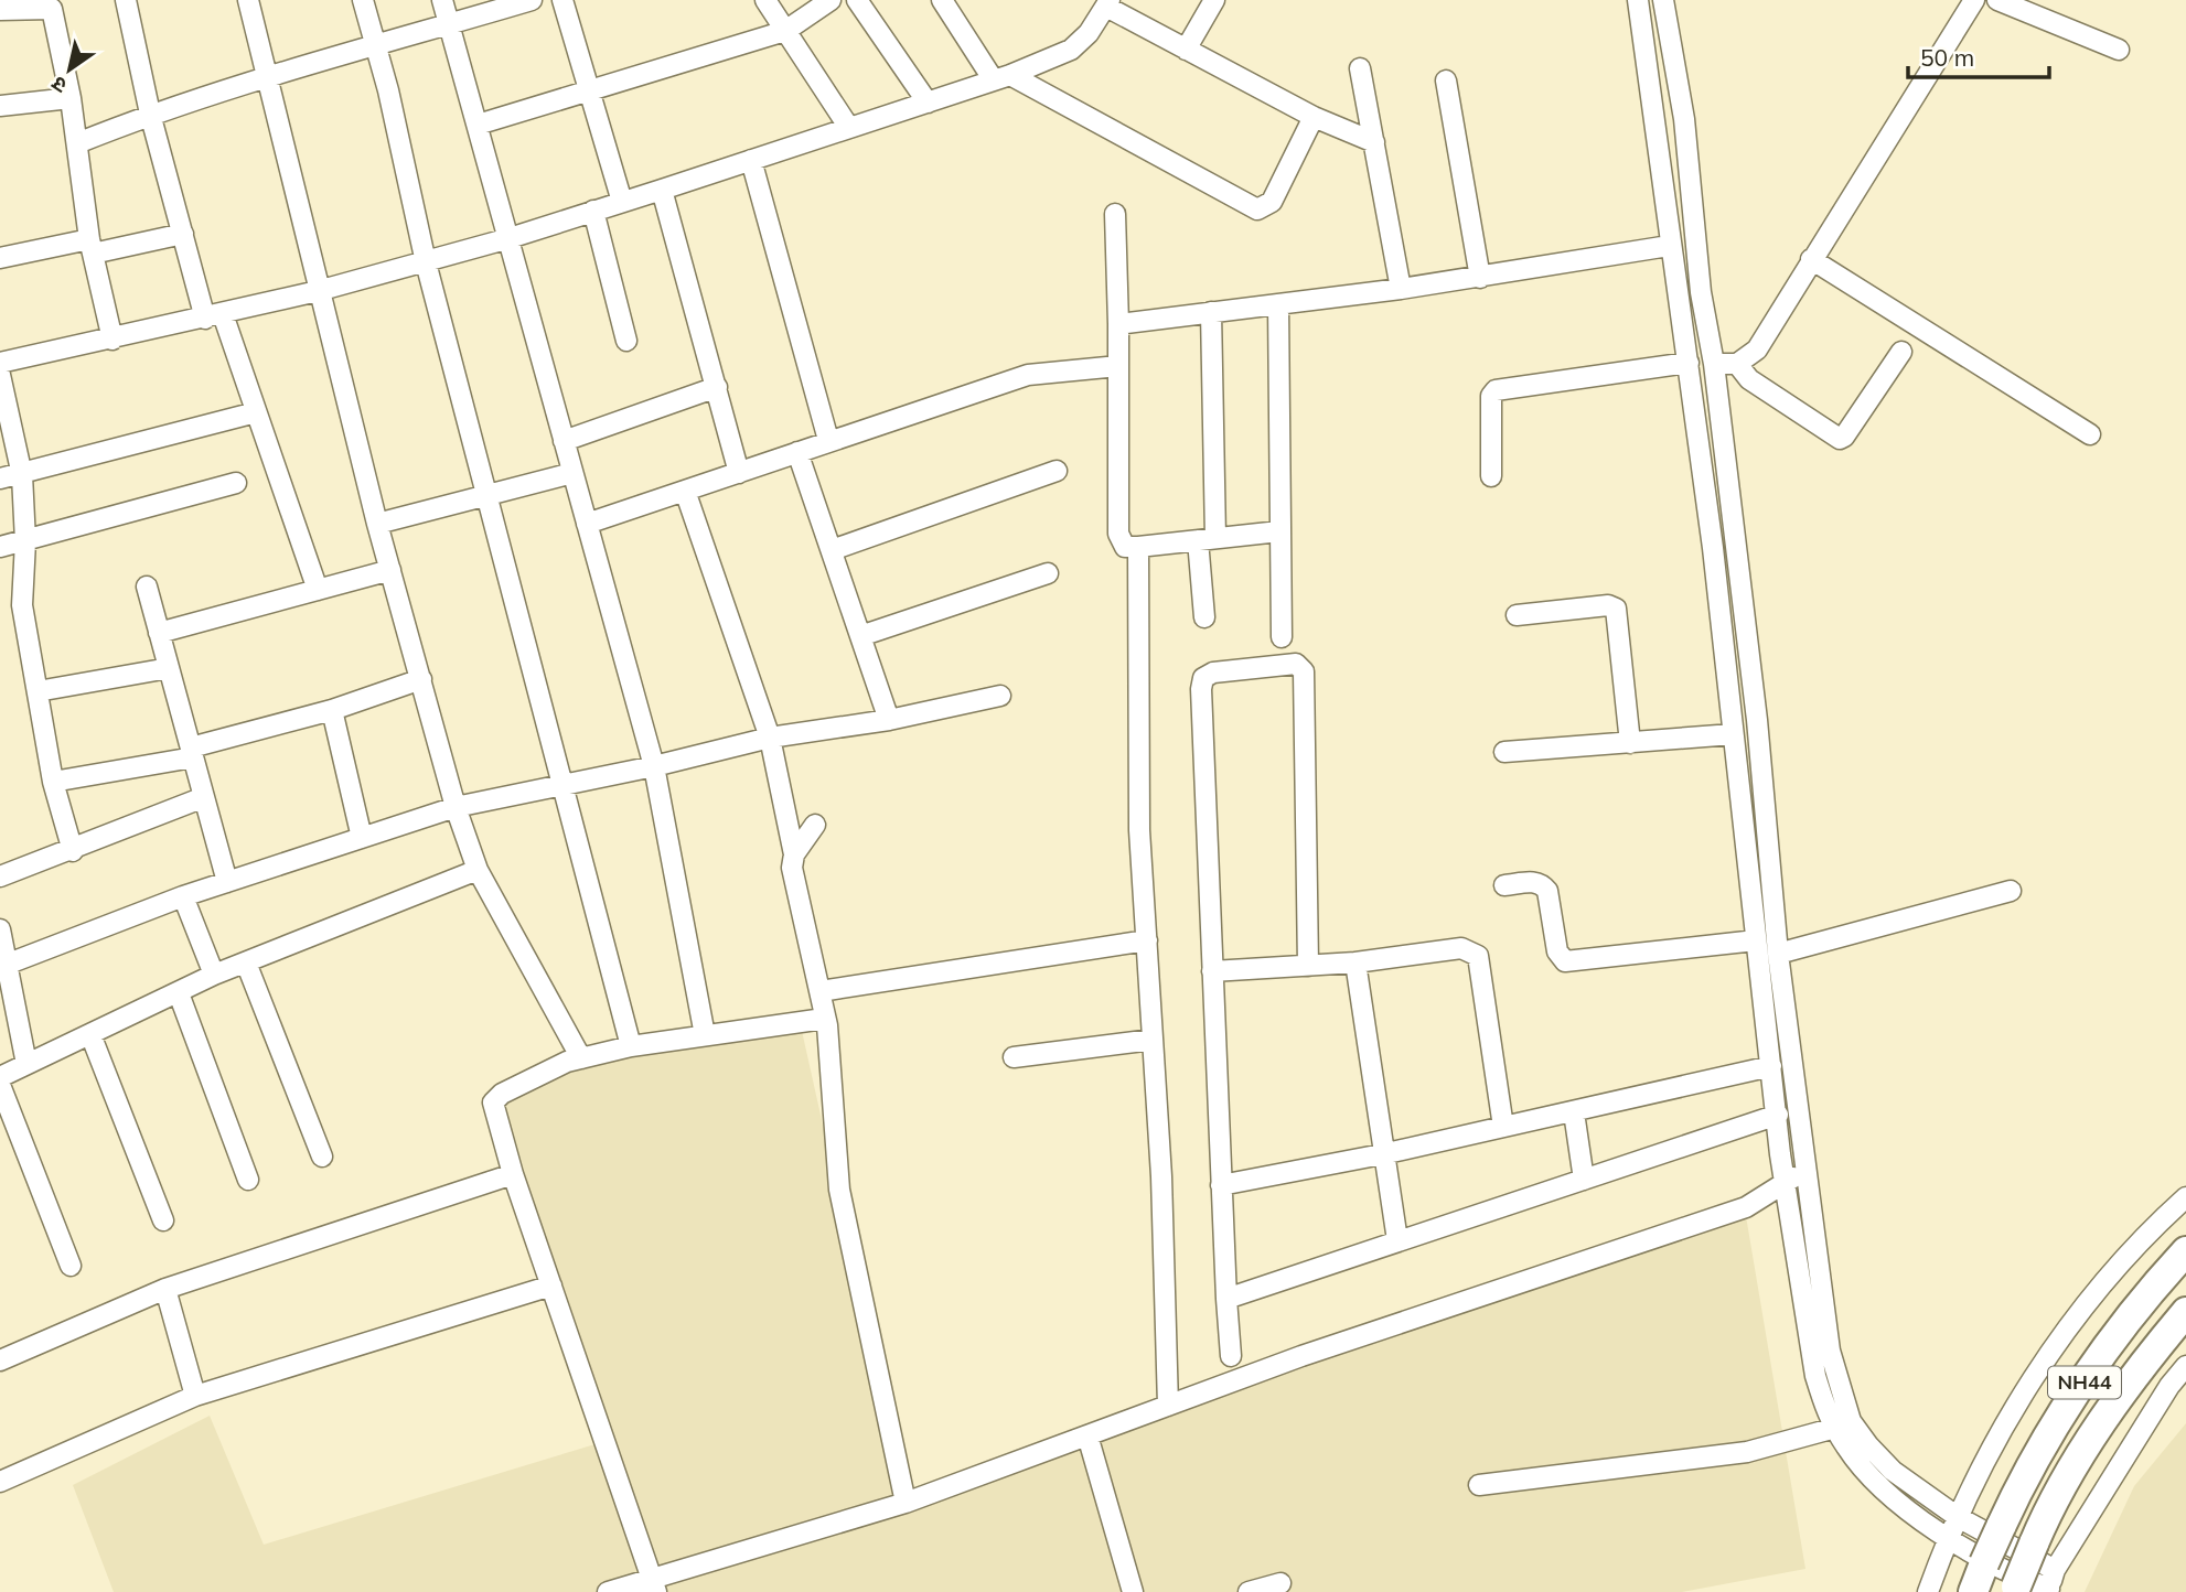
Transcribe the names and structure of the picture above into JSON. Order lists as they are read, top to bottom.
{
  "streets": {
    "highway": ["NH44"]
  },
  "scale_bar": "50 m",
  "north": "bottom left"
}
